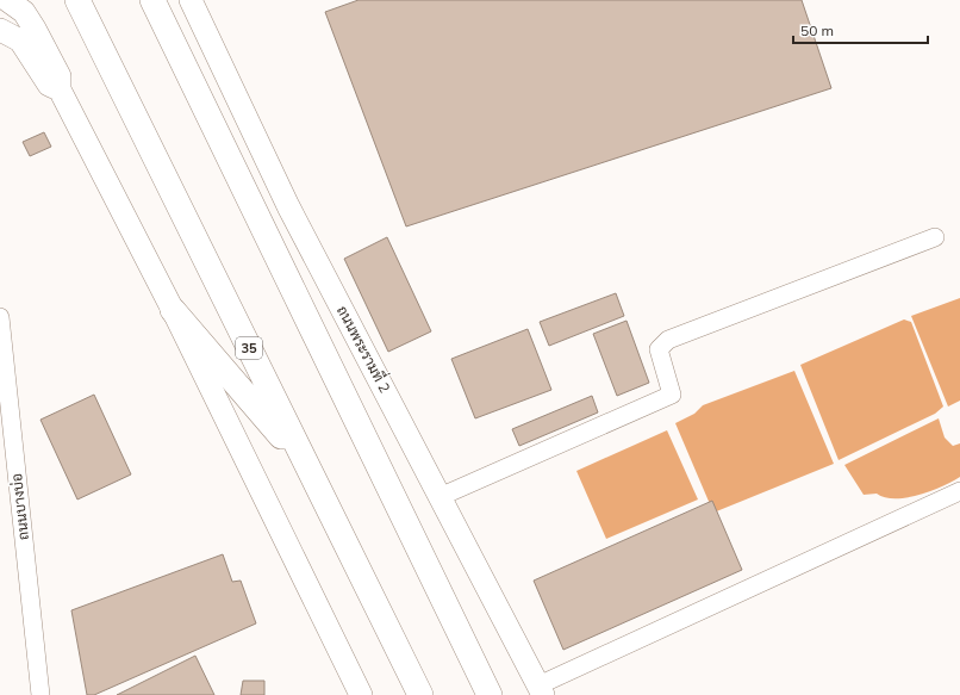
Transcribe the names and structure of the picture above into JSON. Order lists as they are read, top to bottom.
{
  "streets": {
    "highway": ["35"],
    "main road": ["ถนนพระรามที่ 2"],
    "street": ["ถนนบางบ่อ"]
  },
  "scale_bar": "50 m"
}
